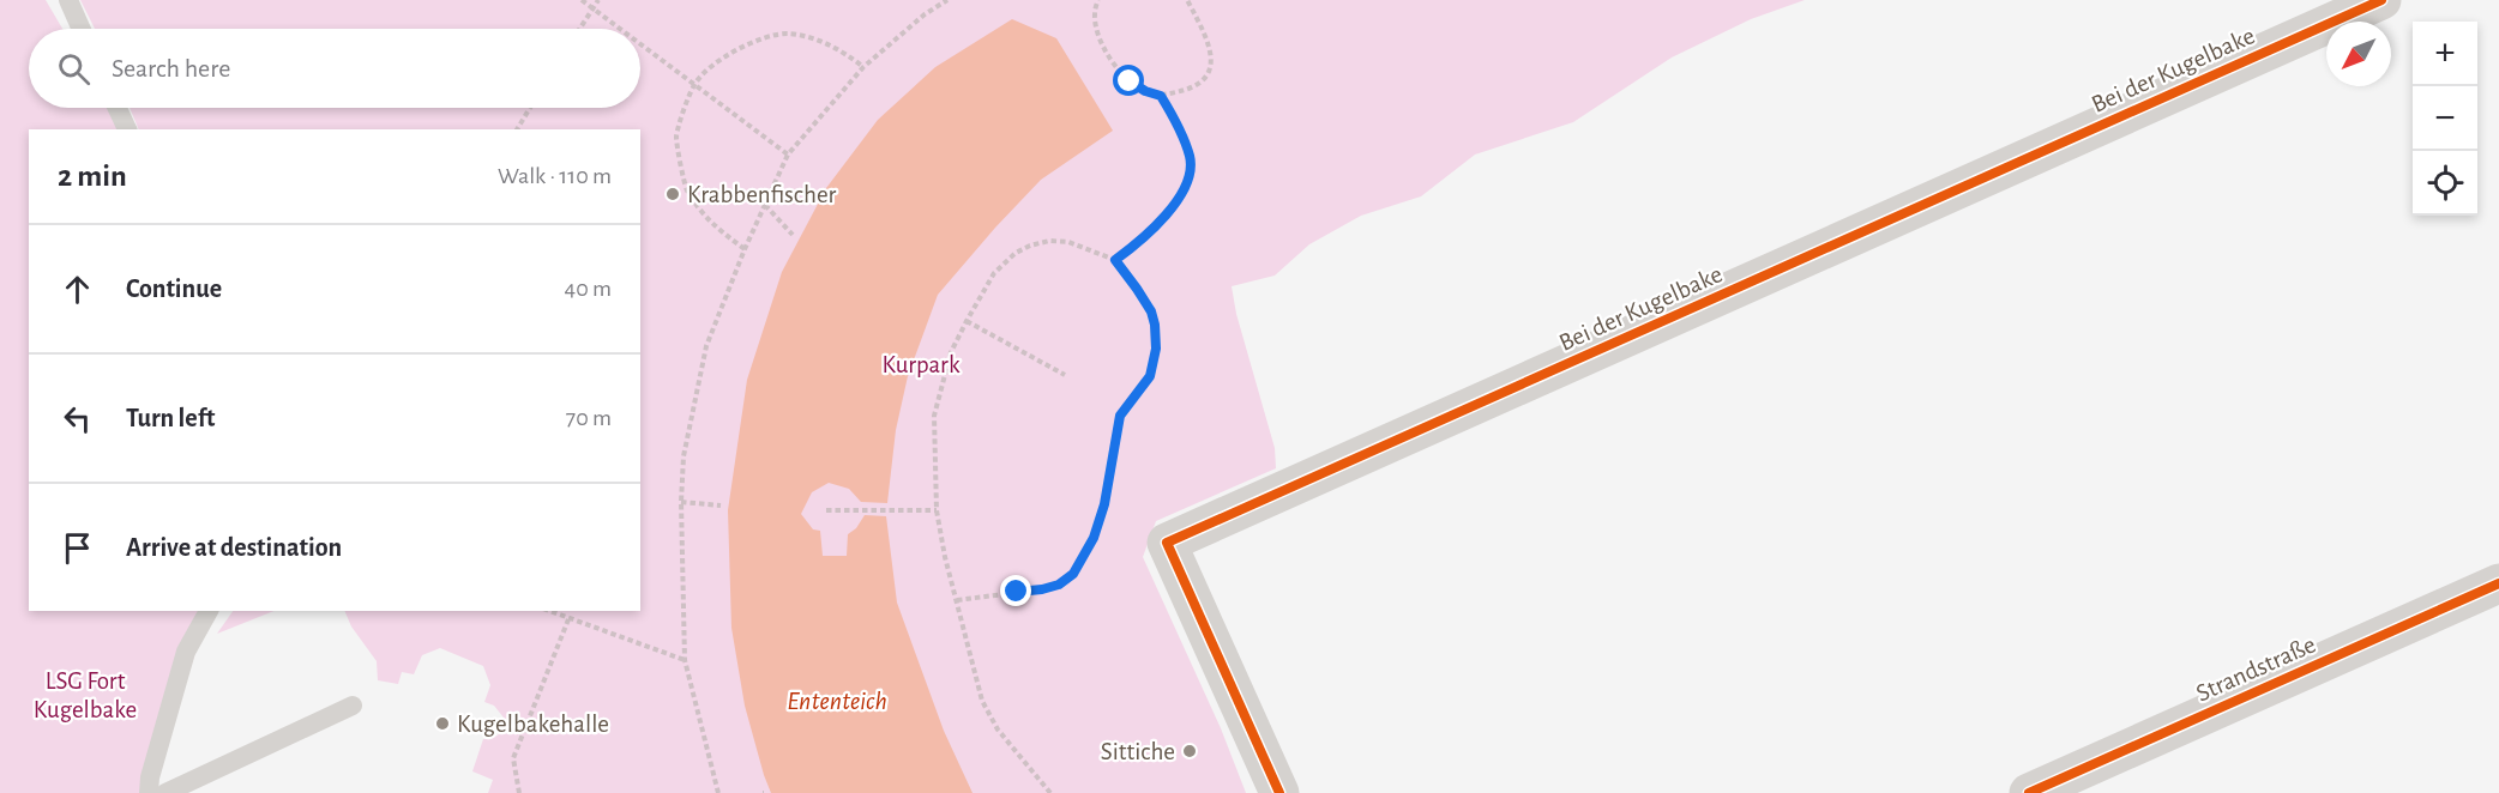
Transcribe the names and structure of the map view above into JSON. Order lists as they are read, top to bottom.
{
  "streets": {
    "street": ["Bei der Kugelbake", "Strandstraße"]
  },
  "water": ["Ententeich"],
  "parks": ["Kurpark", "LSG Fort Kugelbake"],
  "places": ["Krabbenfischer", "Kugelbakehalle", "Sittiche"],
  "north": "bottom left",
  "page": {
    "map_buttons": ["+", "−"],
    "search": "Search here",
    "heading": ["2 min", "Walk · 110 m"],
    "list": [
      ["Continue", "40 m"],
      ["Turn left", "70 m"],
      "Arrive at destination"
    ]
  }
}
